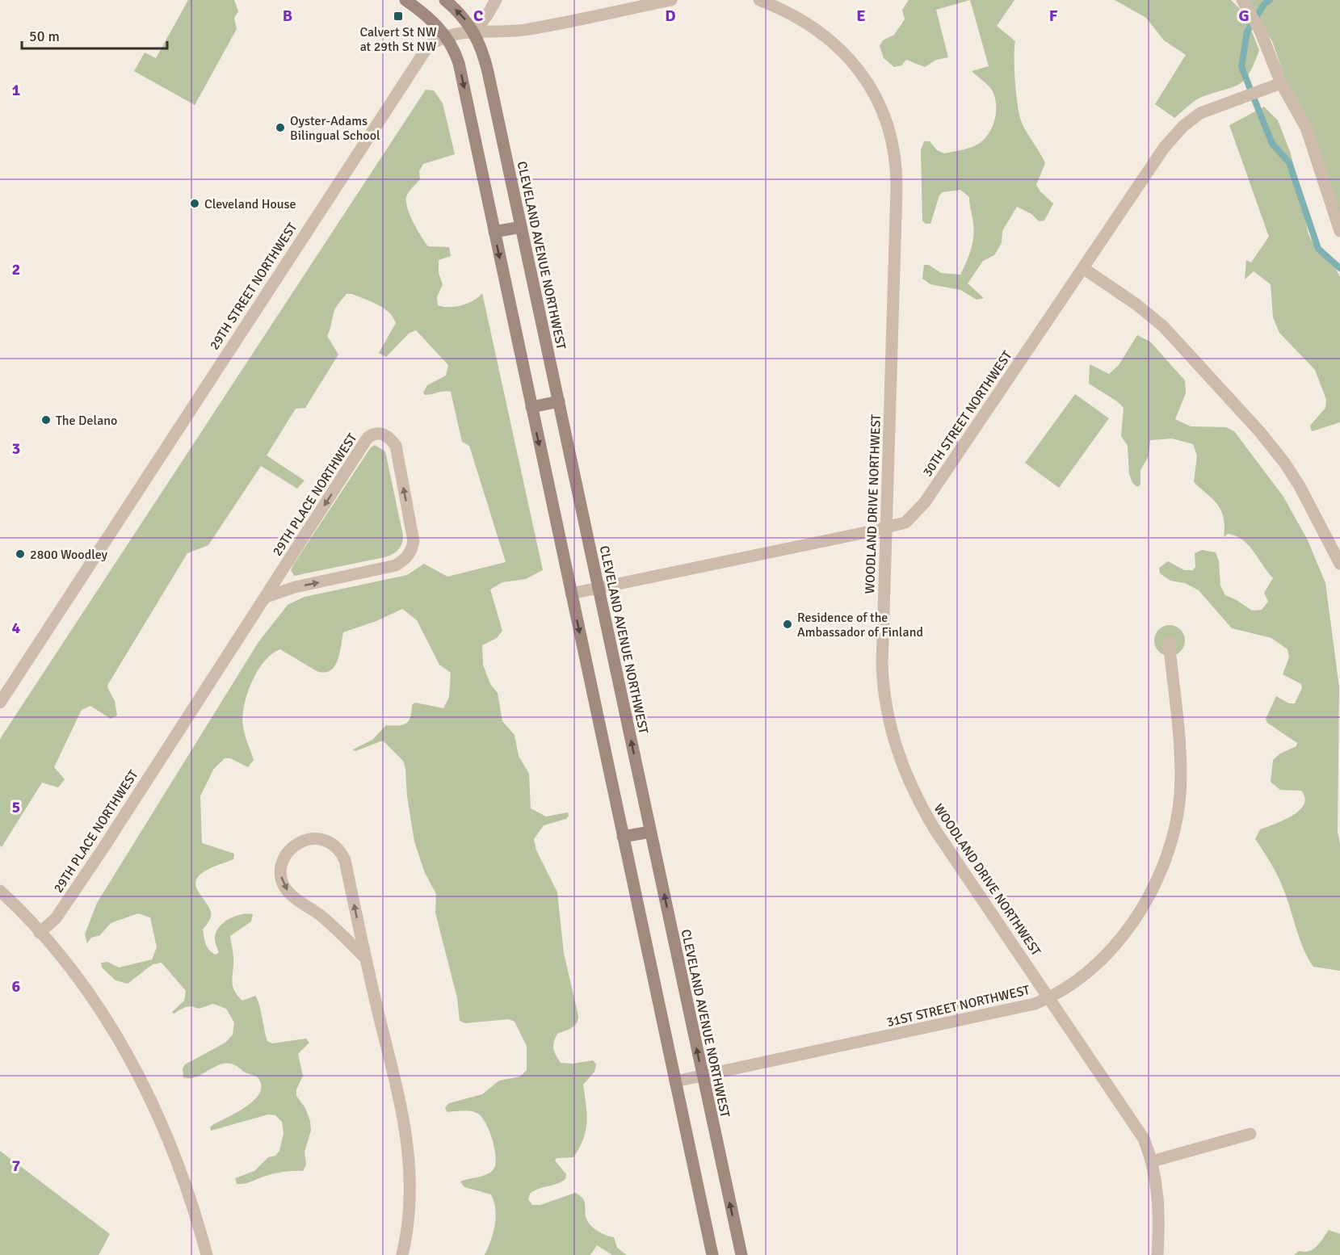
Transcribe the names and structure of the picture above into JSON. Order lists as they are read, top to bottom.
{
  "streets": {
    "main road": ["CLEVELAND AVENUE NORTHWEST"],
    "street": [
      "29TH STREET NORTHWEST",
      "30TH STREET NORTHWEST",
      "29TH PLACE NORTHWEST",
      "WOODLAND DRIVE NORTHWEST",
      "31ST STREET NORTHWEST"
    ]
  },
  "crossings": [
    ["CLEVELAND AVENUE NORTHWEST", "29TH STREET NORTHWEST"],
    ["CLEVELAND AVENUE NORTHWEST", "30TH STREET NORTHWEST"],
    ["CLEVELAND AVENUE NORTHWEST", "31ST STREET NORTHWEST"],
    ["30TH STREET NORTHWEST", "WOODLAND DRIVE NORTHWEST"],
    ["WOODLAND DRIVE NORTHWEST", "31ST STREET NORTHWEST"]
  ],
  "places": {
    "transit": ["Calvert St NW at 29th St NW"],
    "other": [
      "Oyster-Adams Bilingual School",
      "Cleveland House",
      "The Delano",
      "2800 Woodley",
      "Residence of the Ambassador of Finland"
    ]
  },
  "scale_bar": "50 m",
  "grid": {
    "columns": [
      "B",
      "C",
      "D",
      "E",
      "F",
      "G"
    ],
    "rows": [
      "1",
      "2",
      "3",
      "4",
      "5",
      "6",
      "7"
    ]
  }
}
